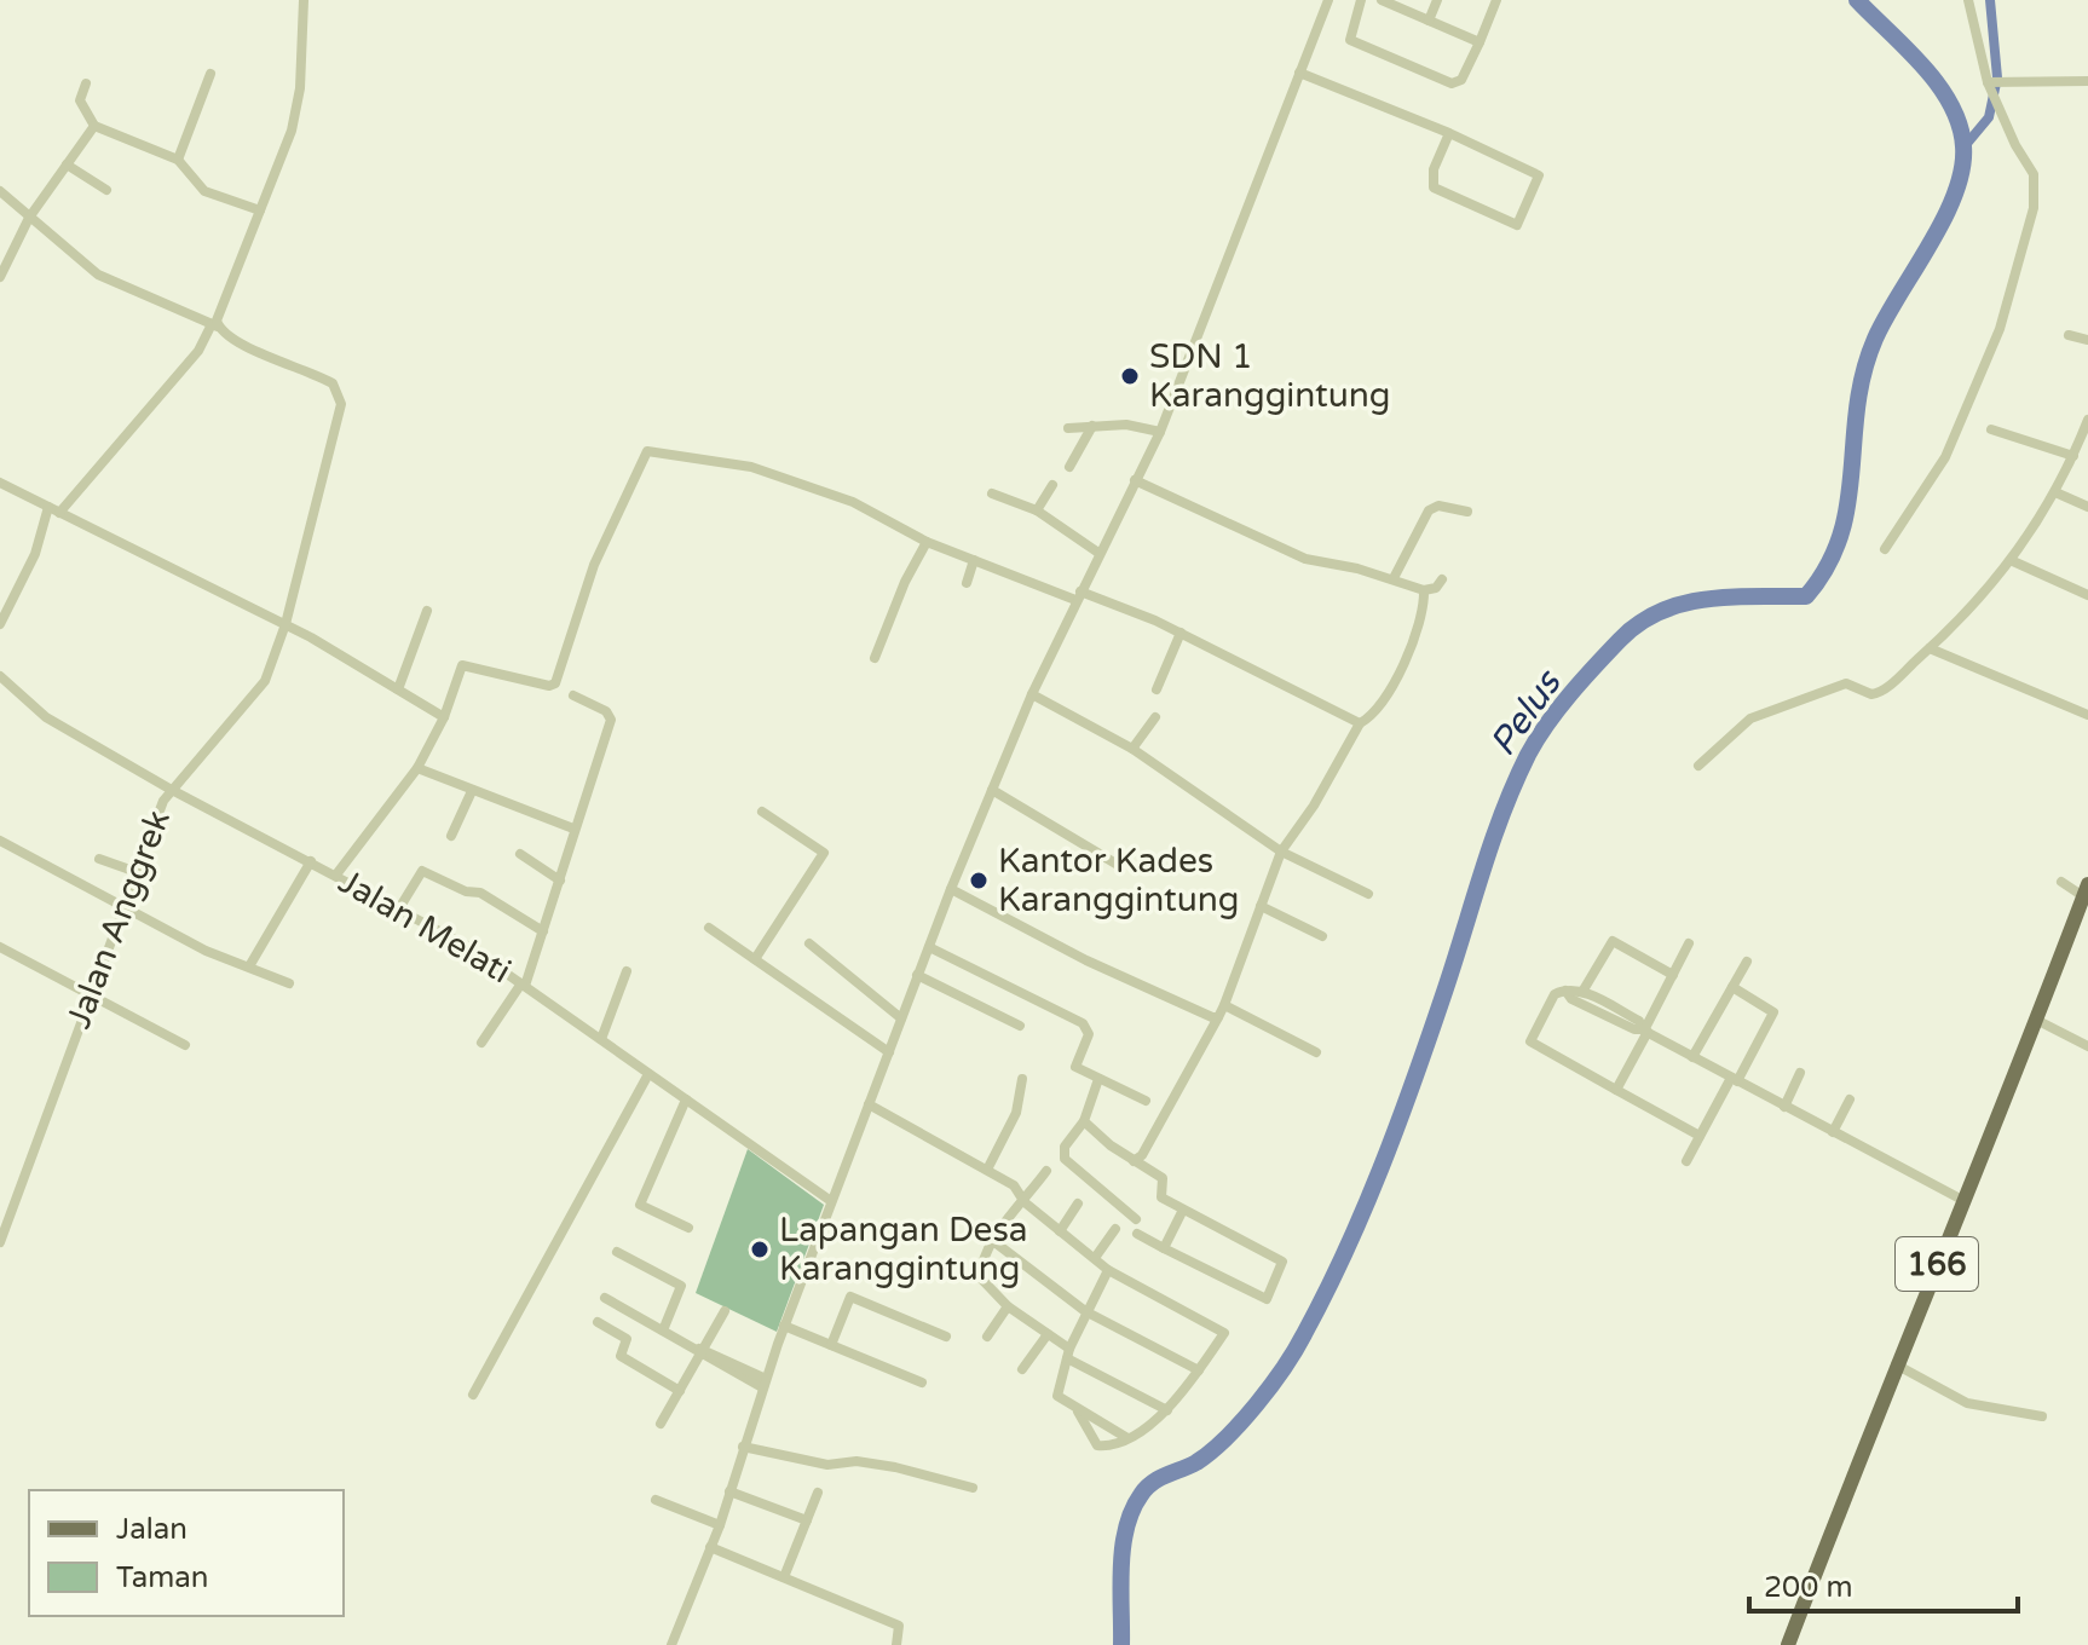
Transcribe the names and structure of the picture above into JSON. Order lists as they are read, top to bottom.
{
  "streets": {
    "main road": ["166"],
    "street": ["Jalan Anggrek", "Jalan Melati"]
  },
  "crossings": [
    ["Jalan Anggrek", "Jalan Melati"]
  ],
  "water": ["Pelus"],
  "places": ["SDN 1 Karanggintung", "Kantor Kades Karanggintung", "Lapangan Desa Karanggintung"],
  "legend": ["Jalan", "Taman"],
  "scale_bar": "200 m"
}
